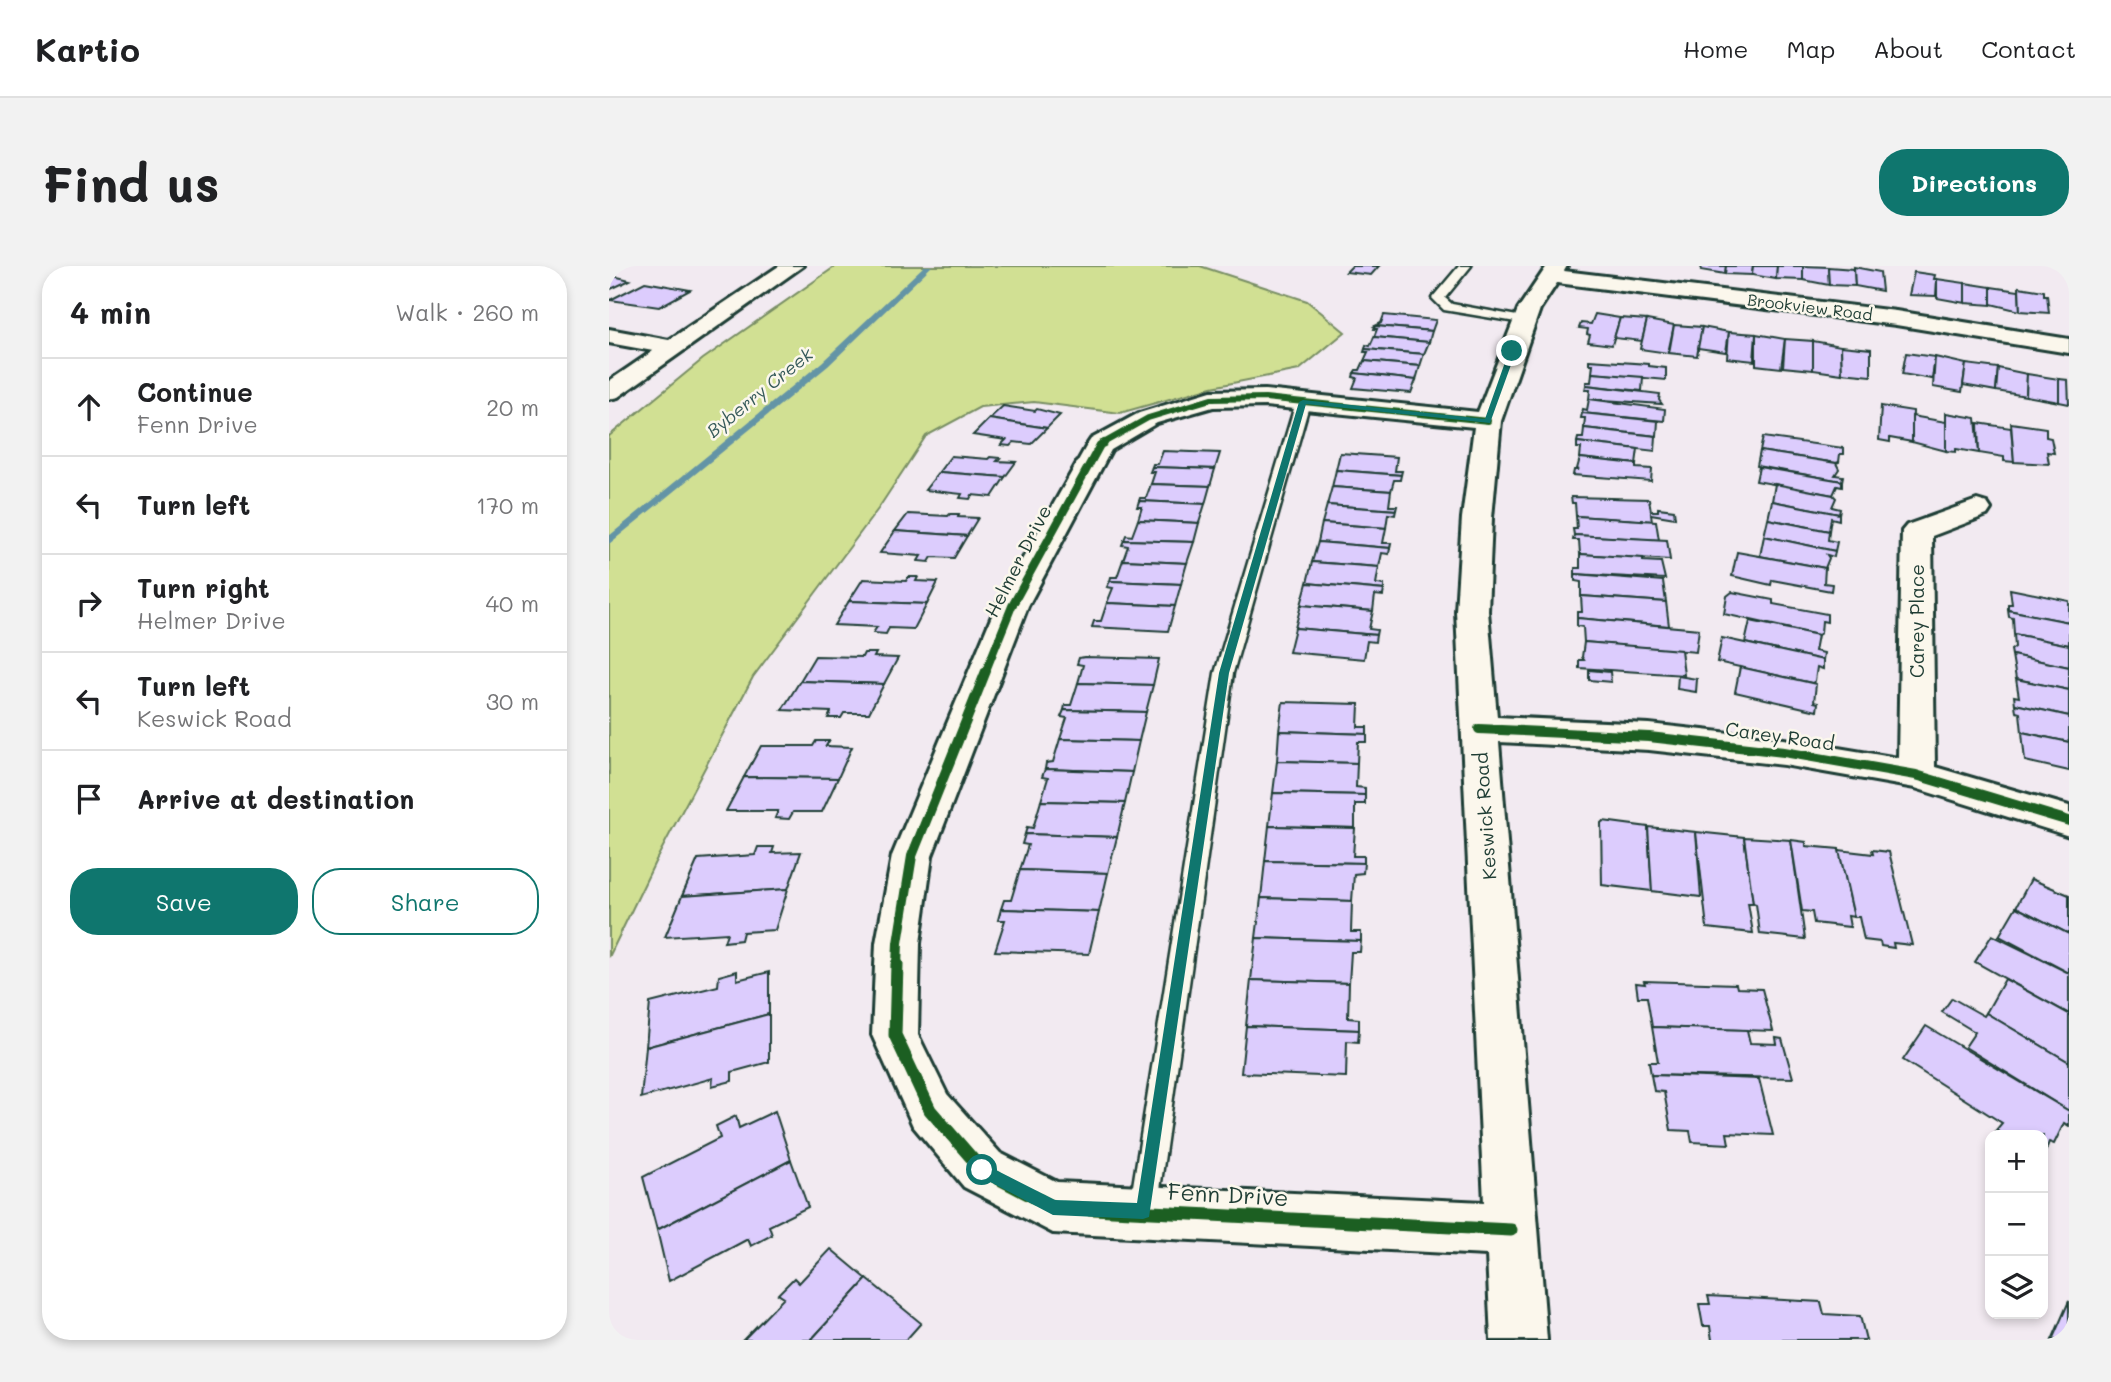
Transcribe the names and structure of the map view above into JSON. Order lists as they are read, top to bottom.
{
  "streets": {
    "street": [
      "Brookview Road",
      "Helmer Drive",
      "Carey Place",
      "Carey Road",
      "Keswick Road",
      "Fenn Drive"
    ]
  },
  "crossings": [
    ["Brookview Road", "Keswick Road"],
    ["Helmer Drive", "Keswick Road"],
    ["Helmer Drive", "Fenn Drive"],
    ["Carey Place", "Carey Road"],
    ["Carey Road", "Keswick Road"],
    ["Keswick Road", "Fenn Drive"]
  ],
  "water": ["Byberry Creek"],
  "page": {
    "header": "Kartio",
    "nav": [
      "Home",
      "Map",
      "About",
      "Contact"
    ],
    "buttons": [
      "Directions",
      ["Save", "Share"]
    ],
    "title": "Find us",
    "heading": ["4 min", "Walk · 260 m"],
    "list": [
      ["Continue", "Fenn Drive", "20 m"],
      ["Turn left", "170 m"],
      ["Turn right", "Helmer Drive", "40 m"],
      ["Turn left", "Keswick Road", "30 m"],
      "Arrive at destination"
    ],
    "map_buttons": ["+", "−"]
  }
}
